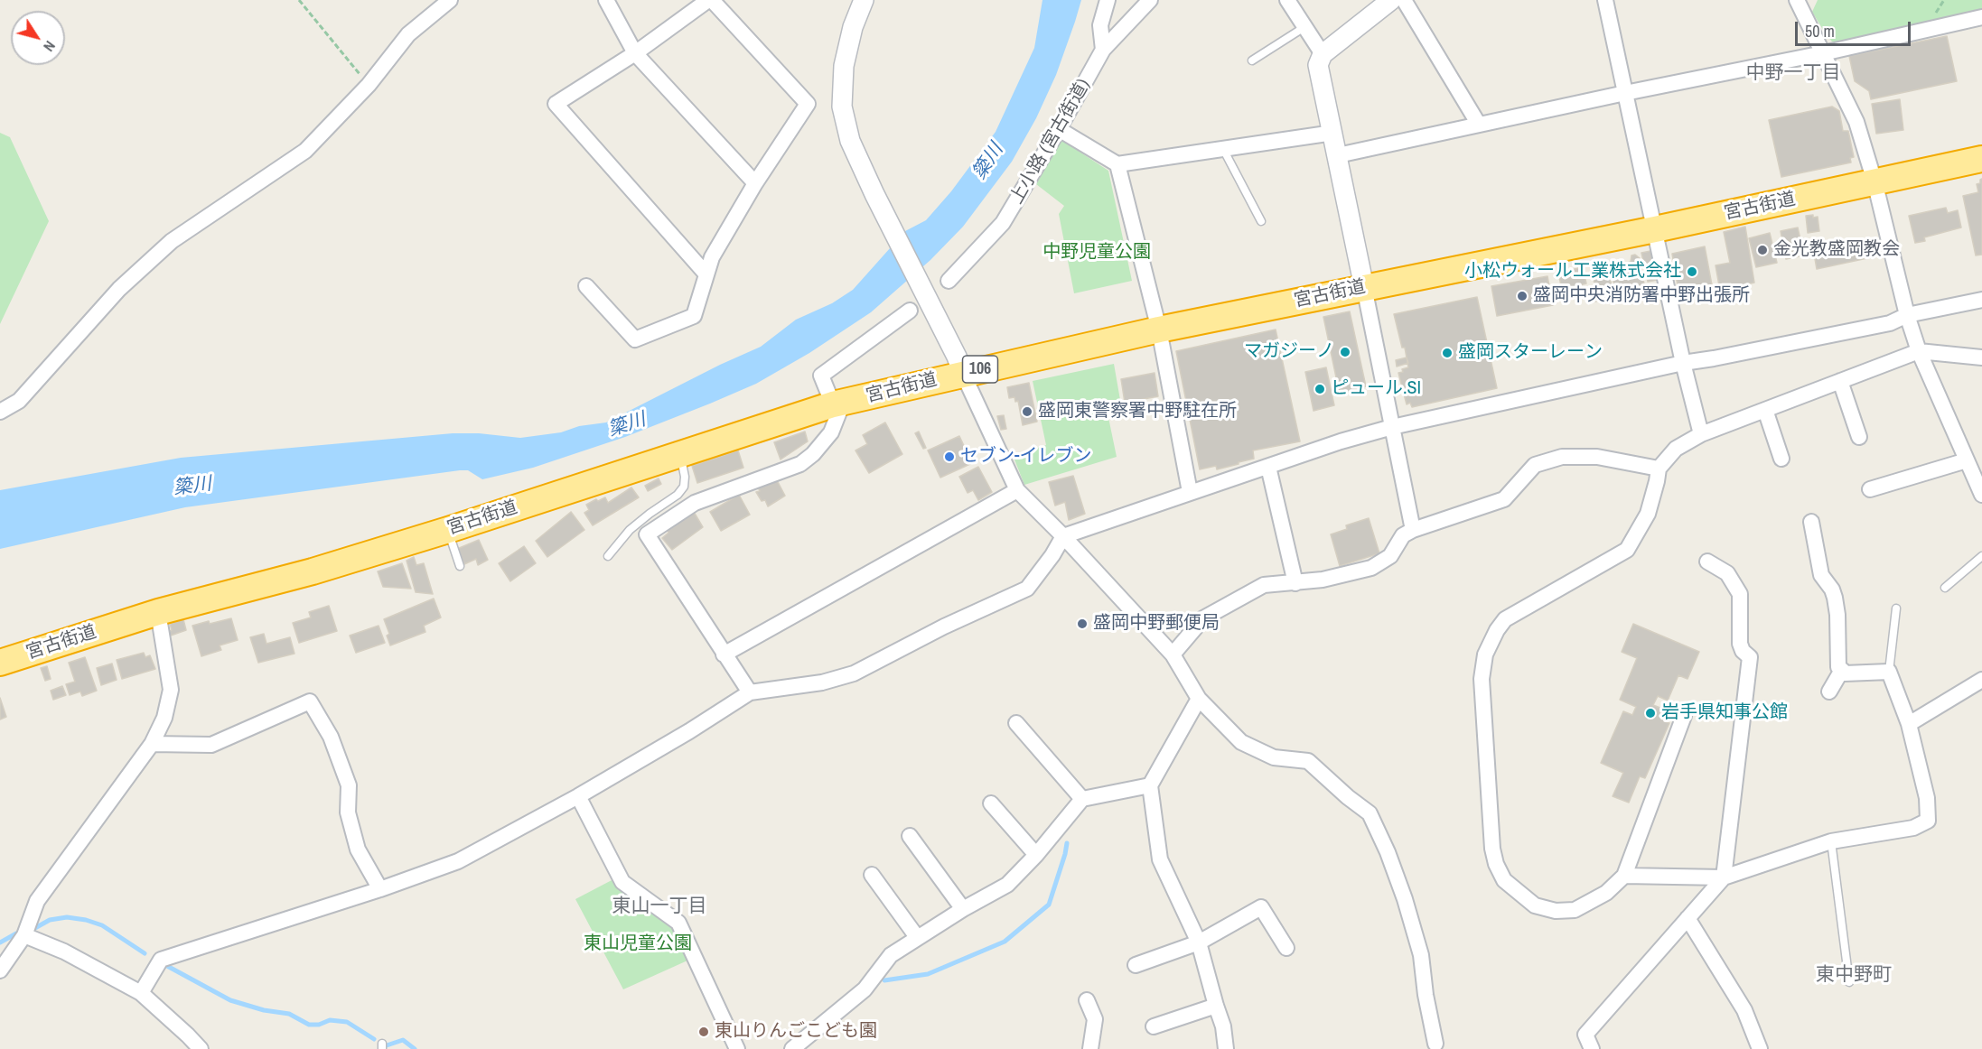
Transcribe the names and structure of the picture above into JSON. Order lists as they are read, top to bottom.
{
  "streets": {
    "highway": ["宮古街道", "106"],
    "street": ["上小路 (宮古街道)"]
  },
  "districts": ["中野一丁目", "東山一丁目", "東中野町"],
  "water": ["簗川"],
  "parks": ["中野児童公園", "東山児童公園"],
  "places": [
    "金光教盛岡教会",
    "小松ウォール工業株式会社",
    "盛岡中央消防署中野出張所",
    "マガジーノ",
    "盛岡スターレーン",
    "ピュール.SI",
    "盛岡東警察署中野駐在所",
    "セブン-イレブン",
    "盛岡中野郵便局",
    "岩手県知事公館",
    "東山りんごこども園"
  ],
  "scale_bar": "50 m",
  "north": "bottom right"
}
